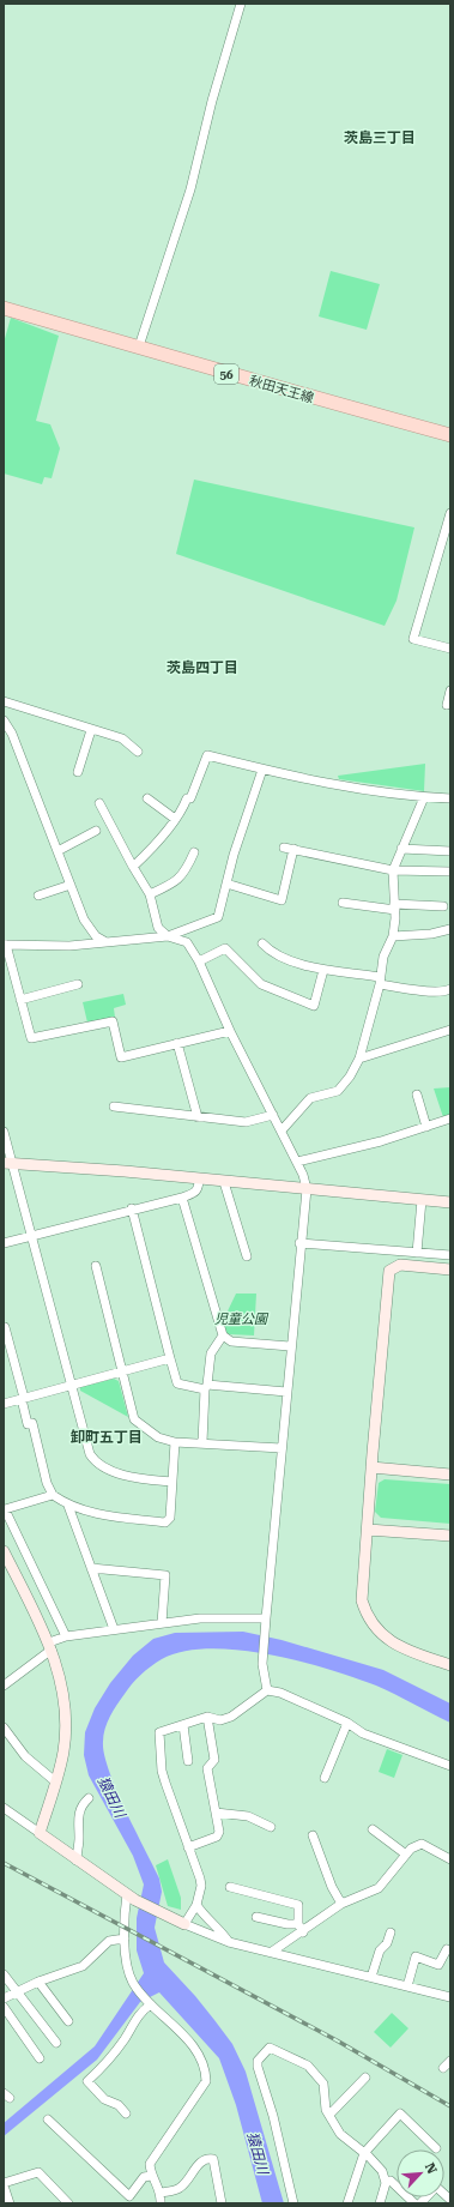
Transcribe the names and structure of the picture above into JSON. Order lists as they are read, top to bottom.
{
  "streets": {
    "main road": ["56", "秋田天王線"]
  },
  "districts": ["茨島三丁目", "茨島四丁目", "卸町五丁目"],
  "water": ["猿田川"],
  "parks": ["児童公園"],
  "north": "top right"
}
